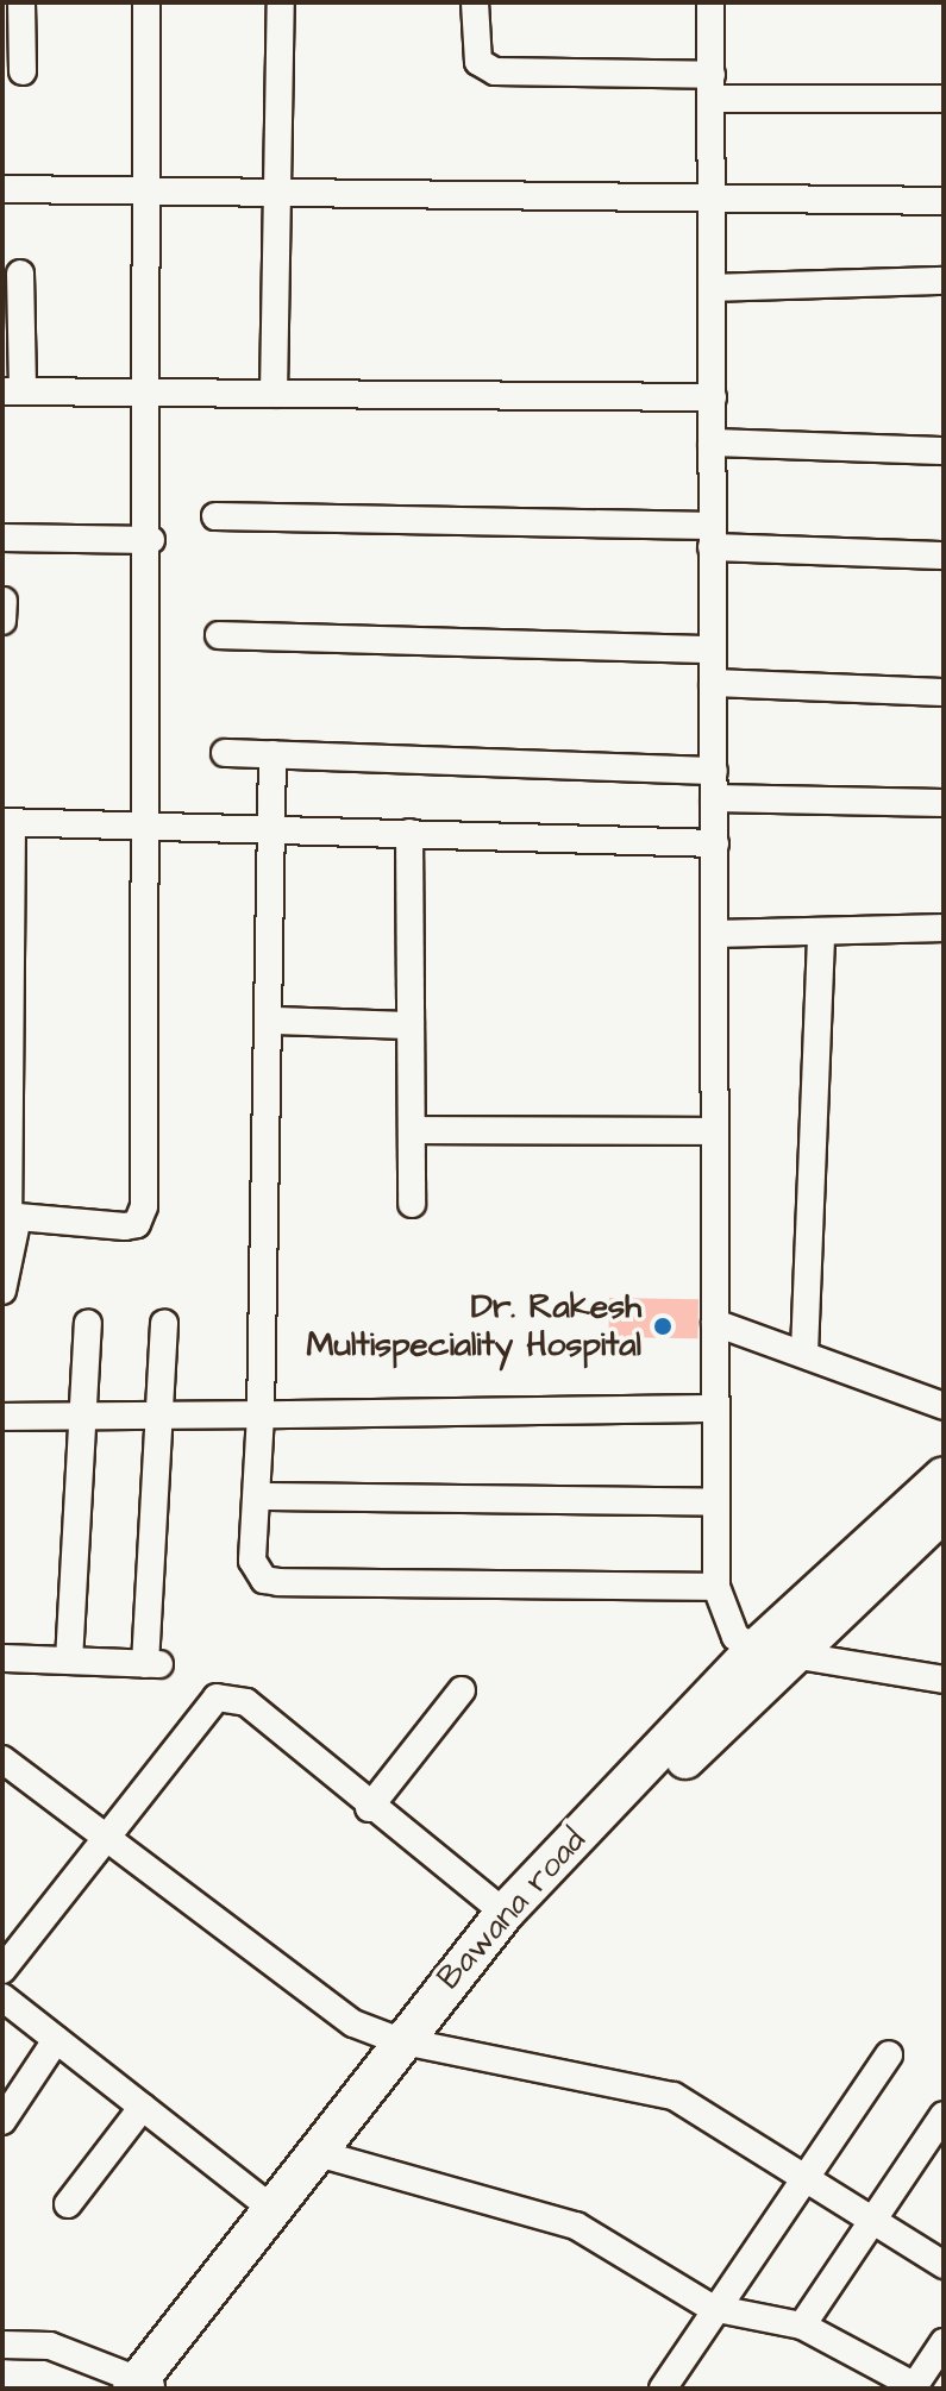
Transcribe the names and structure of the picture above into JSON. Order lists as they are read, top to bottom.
{
  "streets": {
    "street": ["Bawana road"]
  },
  "places": ["Dr. Rakesh Multispeciality Hospital"]
}
